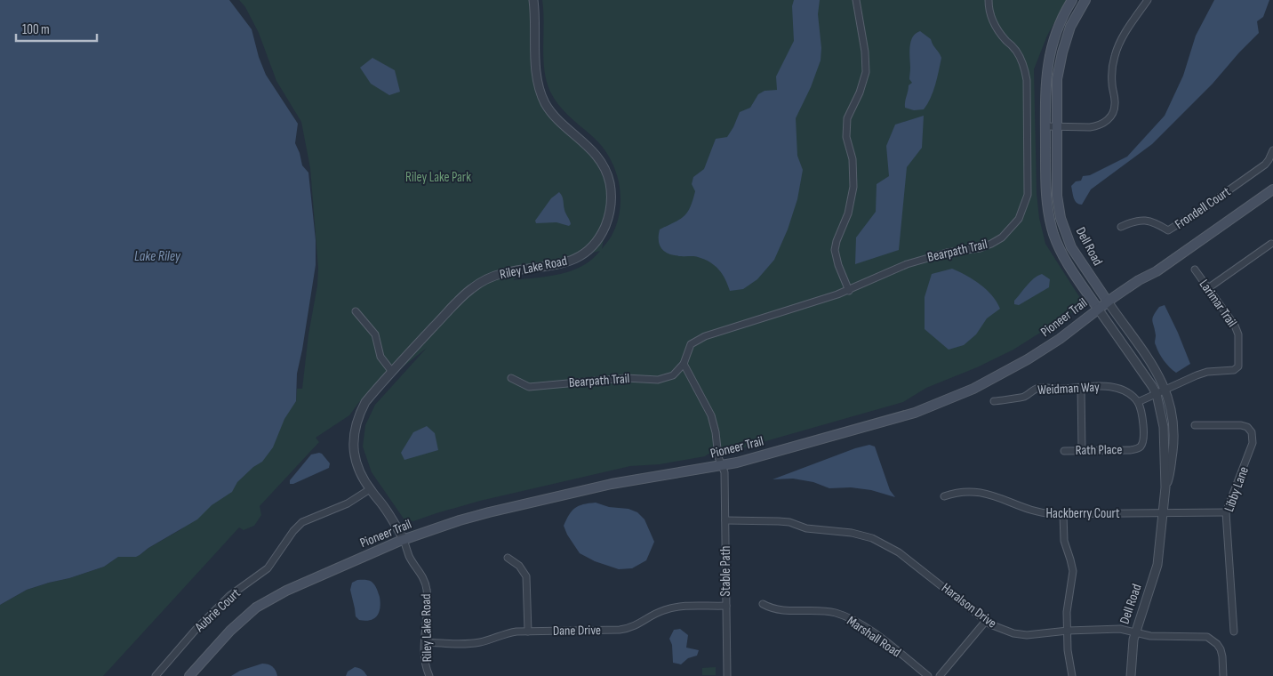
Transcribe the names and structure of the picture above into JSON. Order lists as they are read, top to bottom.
{
  "streets": {
    "main road": ["Dell Road", "Pioneer Trail"],
    "street": [
      "Frondell Court",
      "Bearpath Trail",
      "Riley Lake Road",
      "Larimar Trail",
      "Weidman Way",
      "Rath Place",
      "Libby Lane",
      "Hackberry Court",
      "Stable Path",
      "Haralson Drive",
      "Aubrie Court",
      "Dane Drive",
      "Marshall Road"
    ]
  },
  "crossings": [
    ["Dell Road", "Larimar Trail"],
    ["Dell Road", "Pioneer Trail"],
    ["Dell Road", "Hackberry Court"],
    ["Dell Road", "Haralson Drive"],
    ["Riley Lake Road", "Pioneer Trail"],
    ["Riley Lake Road", "Aubrie Court"],
    ["Riley Lake Road", "Dane Drive"],
    ["Pioneer Trail", "Stable Path"],
    ["Weidman Way", "Rath Place"],
    ["Libby Lane", "Hackberry Court"],
    ["Stable Path", "Haralson Drive"],
    ["Stable Path", "Dane Drive"]
  ],
  "water": ["Lake Riley"],
  "parks": ["Riley Lake Park"],
  "scale_bar": "100 m"
}
